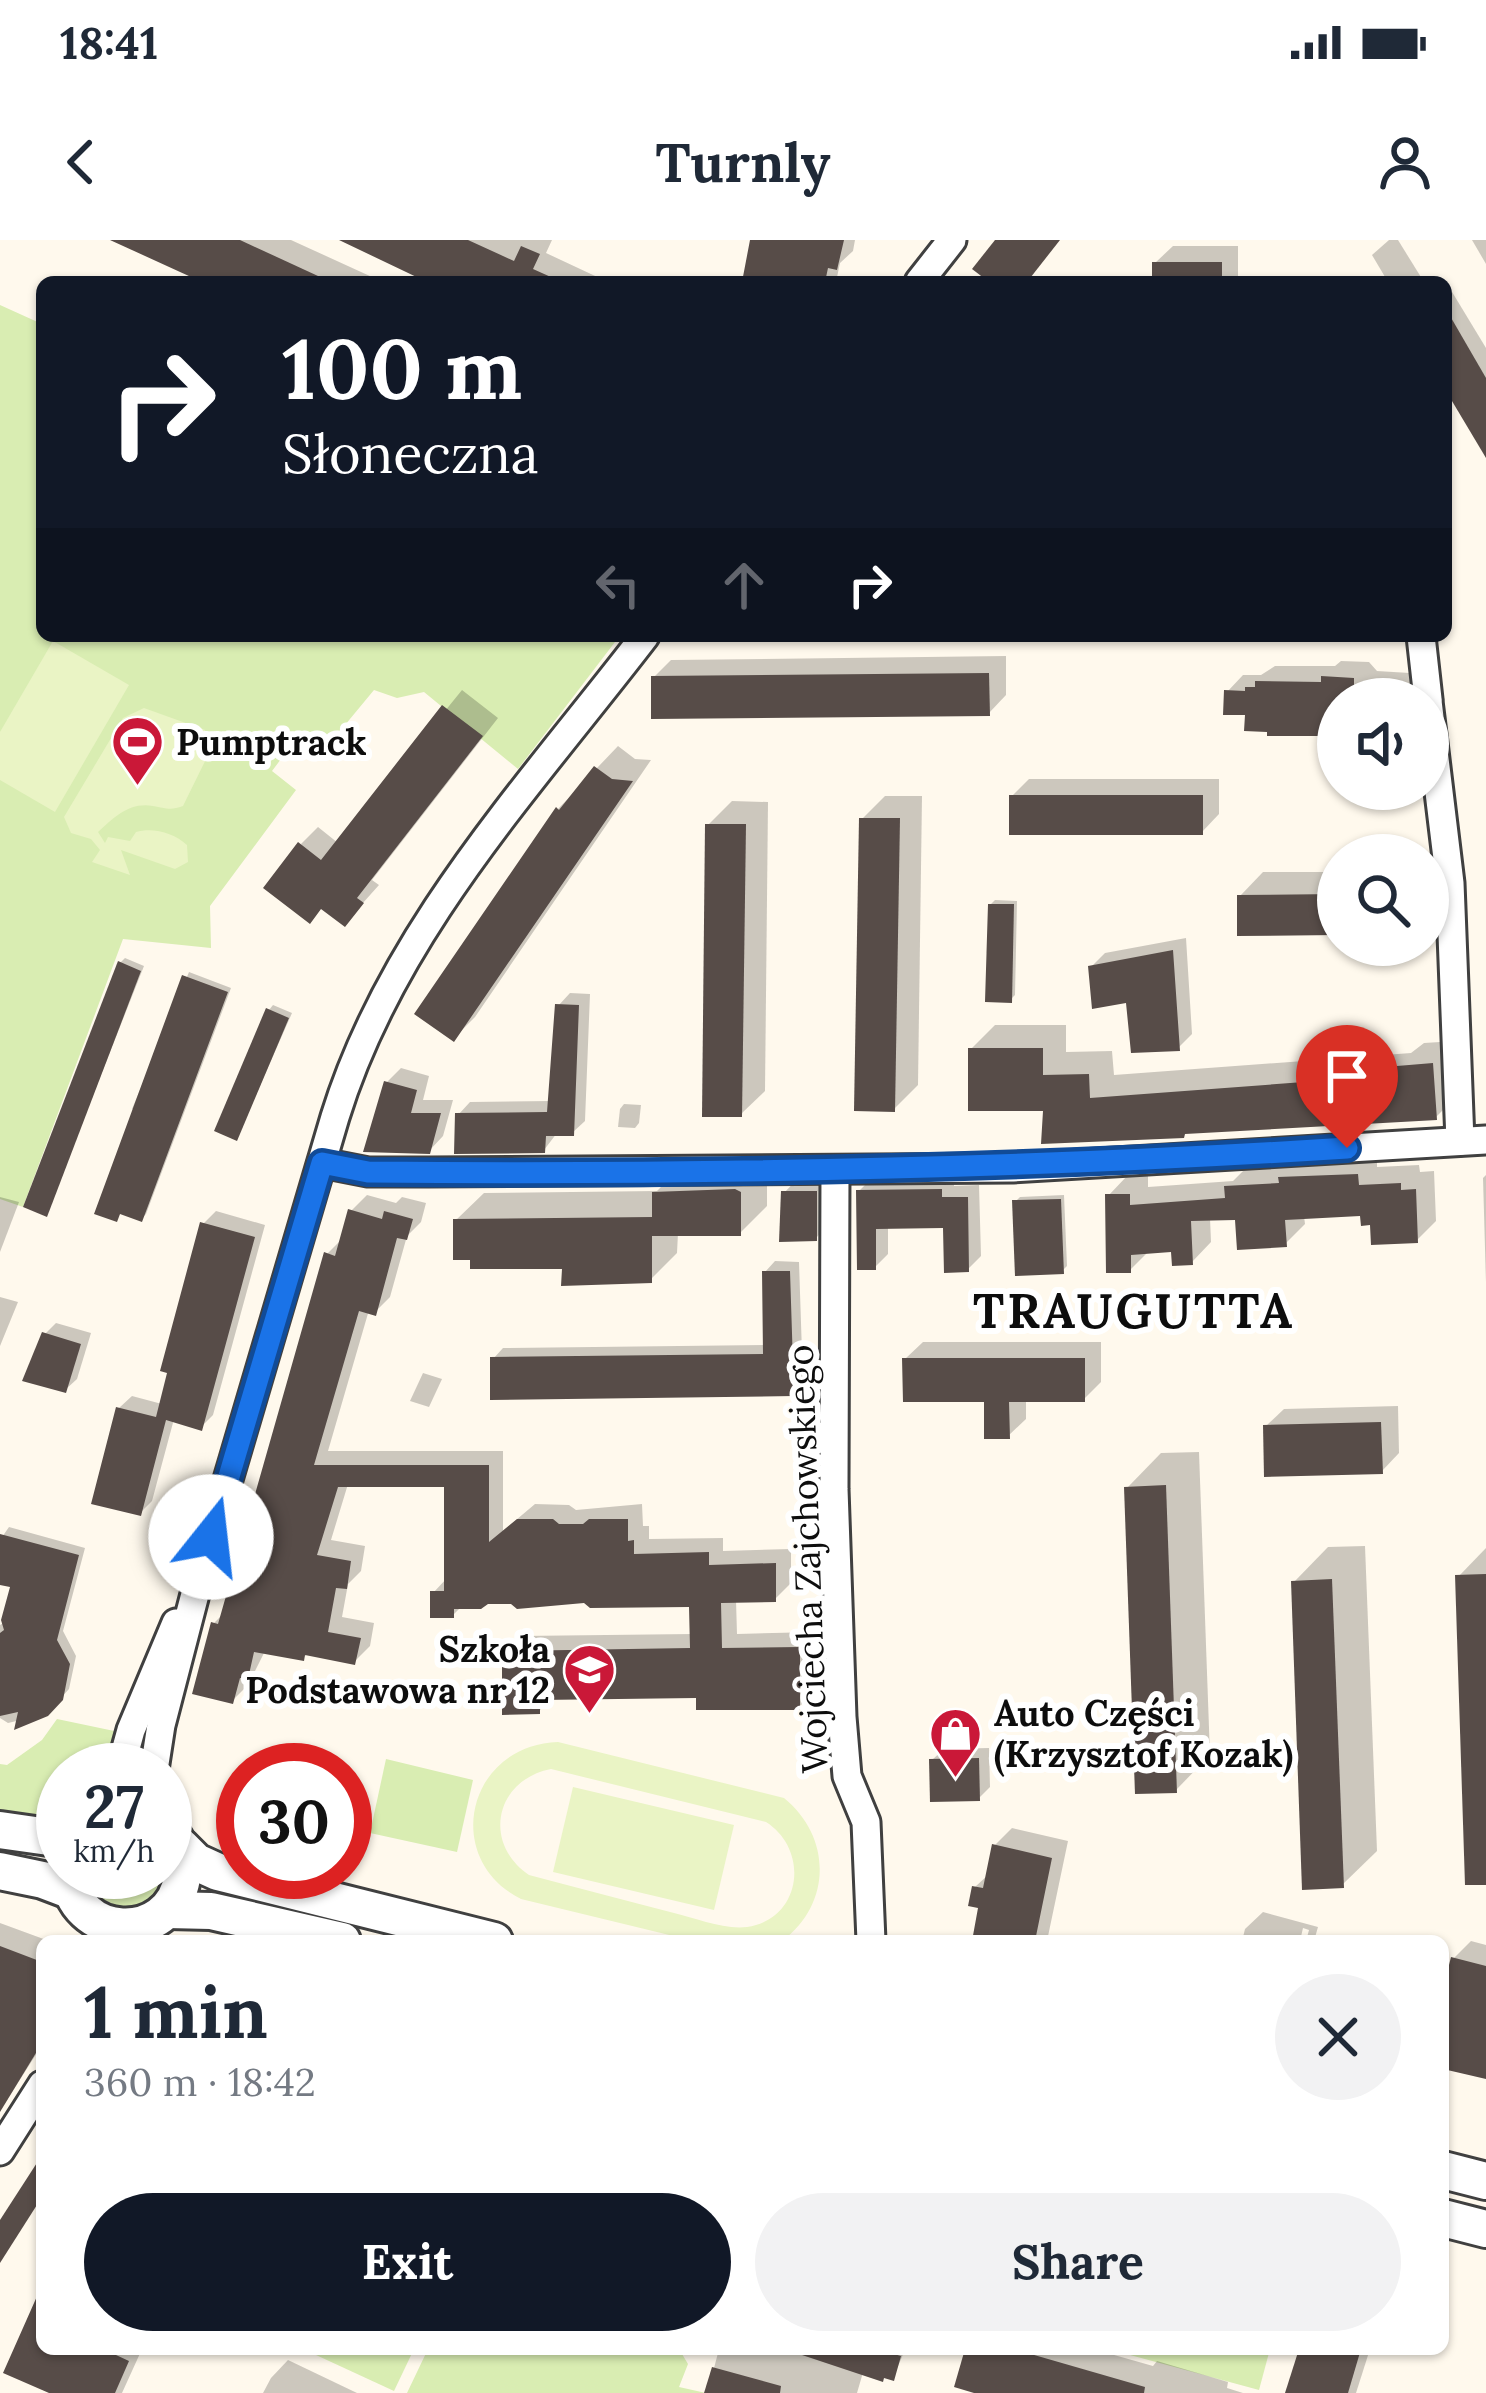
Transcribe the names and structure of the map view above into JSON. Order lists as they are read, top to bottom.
{
  "streets": {
    "street": ["Wojciecha Zajchowskiego"]
  },
  "districts": ["TRAUGUTTA"],
  "places": {
    "sports": ["Pumptrack"],
    "school or university": ["Szkoła Podstawowa nr 12"],
    "shop": ["Auto Części (Krzysztof Kozak)"]
  },
  "page": {
    "status": "18:41",
    "header": "Turnly",
    "turn": ["100 m", "Słoneczna"],
    "speed": "27 km/h",
    "limit": "30",
    "heading": ["1 min", "360 m · 18:42"],
    "buttons": ["Exit", "Share"]
  }
}
